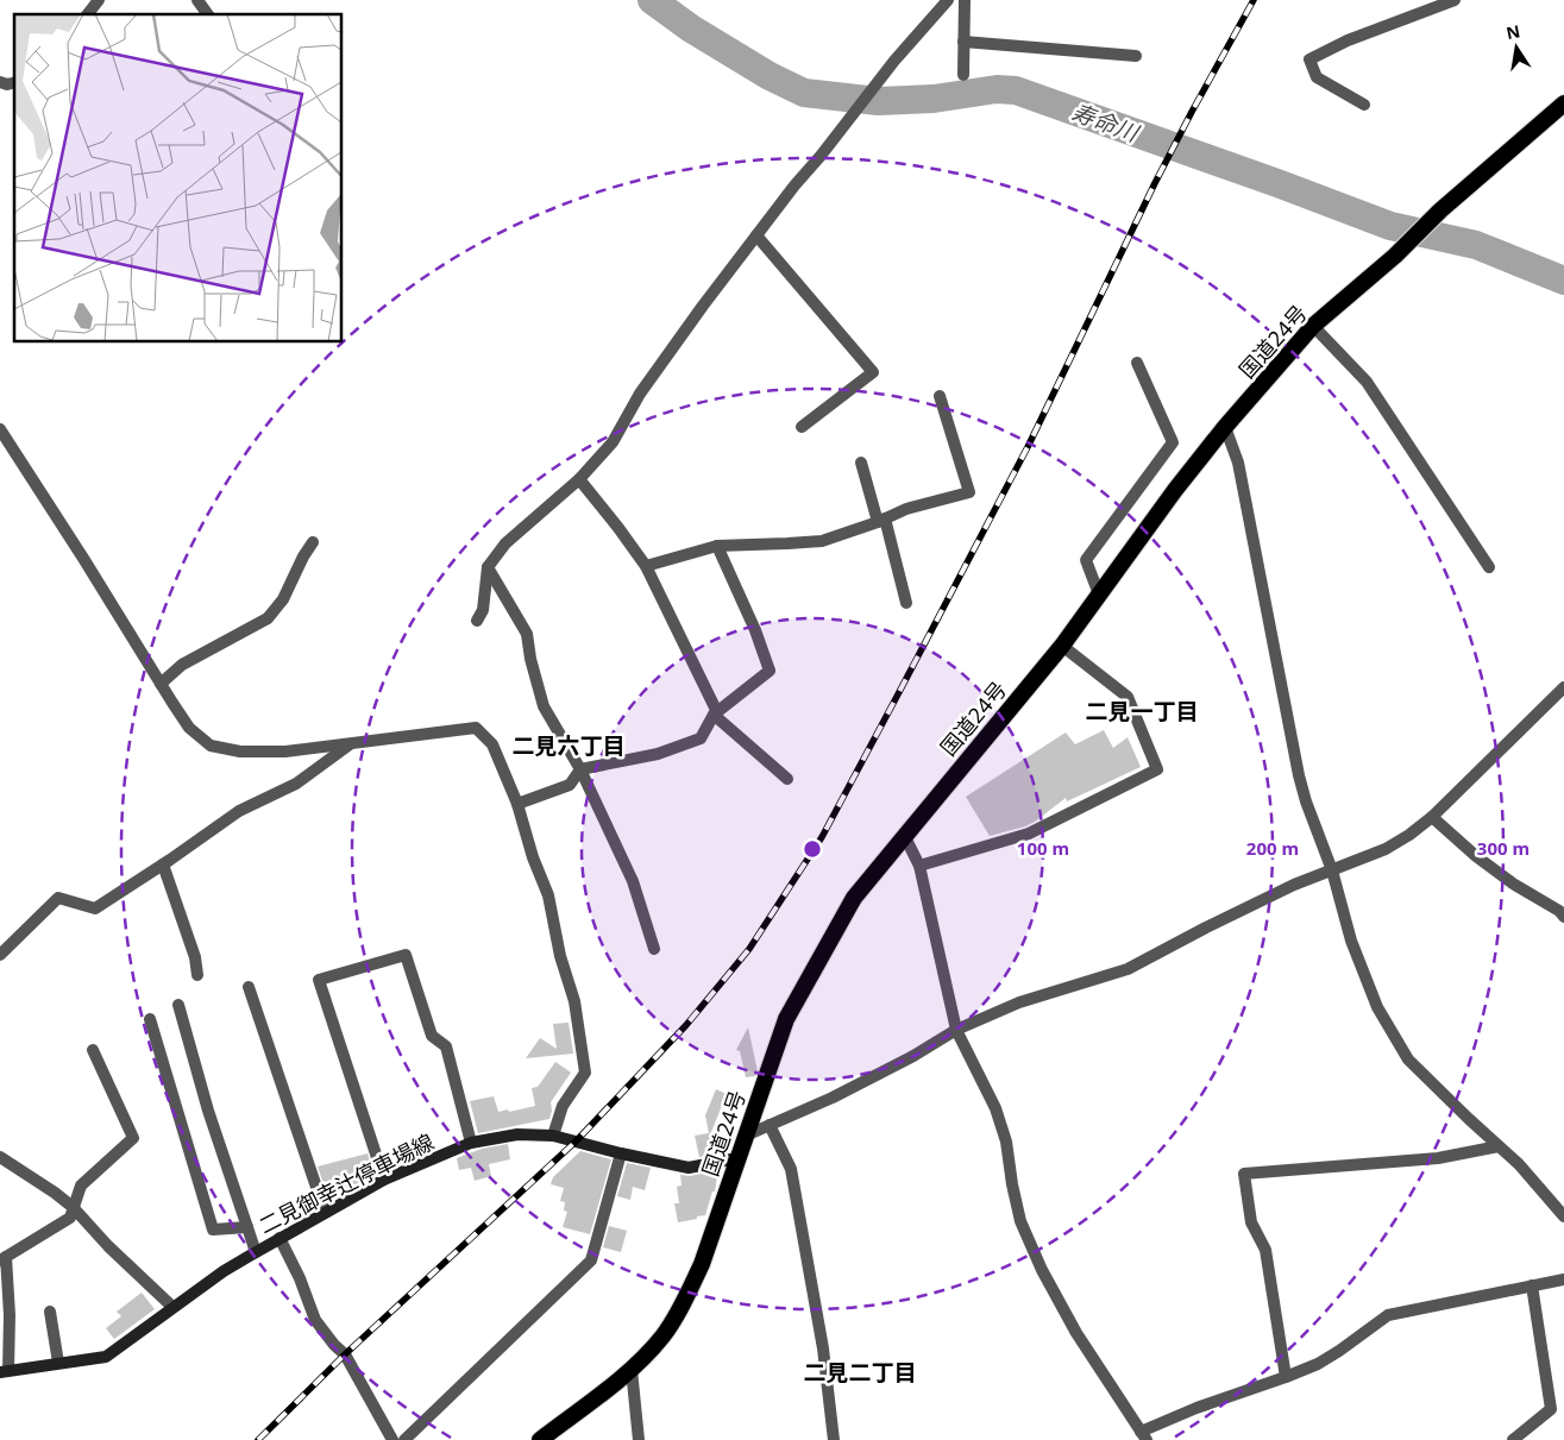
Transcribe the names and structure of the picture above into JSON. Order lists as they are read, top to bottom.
{
  "streets": {
    "highway": ["国道24号"],
    "main road": ["二見御幸辻停車場線"]
  },
  "crossings": [
    ["国道24号", "二見御幸辻停車場線"]
  ],
  "districts": ["二見一丁目", "二見六丁目", "二見二丁目"],
  "water": ["寿命川"],
  "north": "top",
  "rings": ["100 m", "200 m", "300 m"]
}
